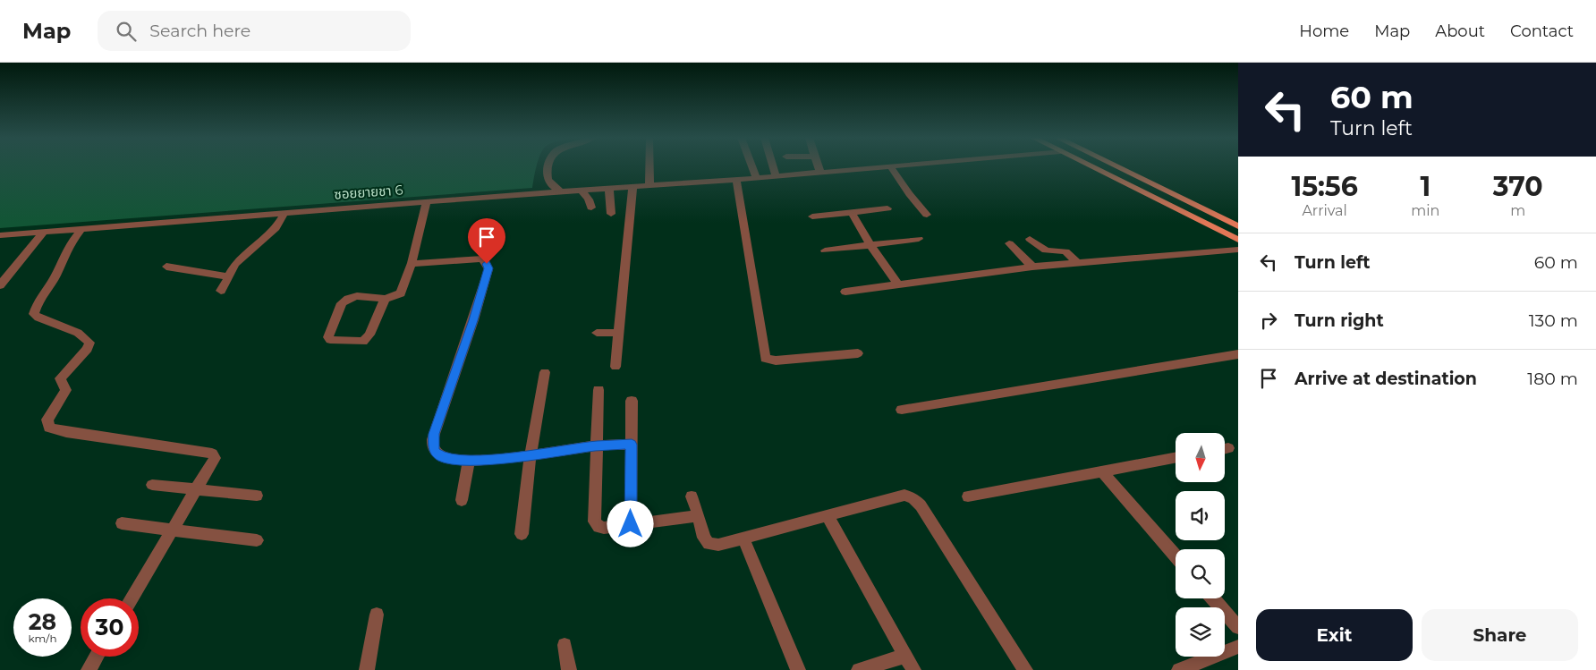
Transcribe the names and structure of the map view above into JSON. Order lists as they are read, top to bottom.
{
  "streets": {
    "street": ["ซอยยายชา 6"]
  },
  "north": "bottom",
  "page": {
    "header": "Map",
    "search": "Search here",
    "nav": [
      "Home",
      "Map",
      "About",
      "Contact"
    ],
    "turn": ["60 m", "Turn left"],
    "eta": [
      "15:56",
      "Arrival",
      "1",
      "min",
      "370",
      "m"
    ],
    "list": [
      {
        "name": "Turn left",
        "value": "60 m"
      },
      {
        "name": "Turn right",
        "value": "130 m"
      },
      {
        "name": "Arrive at destination",
        "value": "180 m"
      }
    ],
    "speed": "28 km/h",
    "limit": "30",
    "buttons": ["Exit", "Share"]
  }
}
